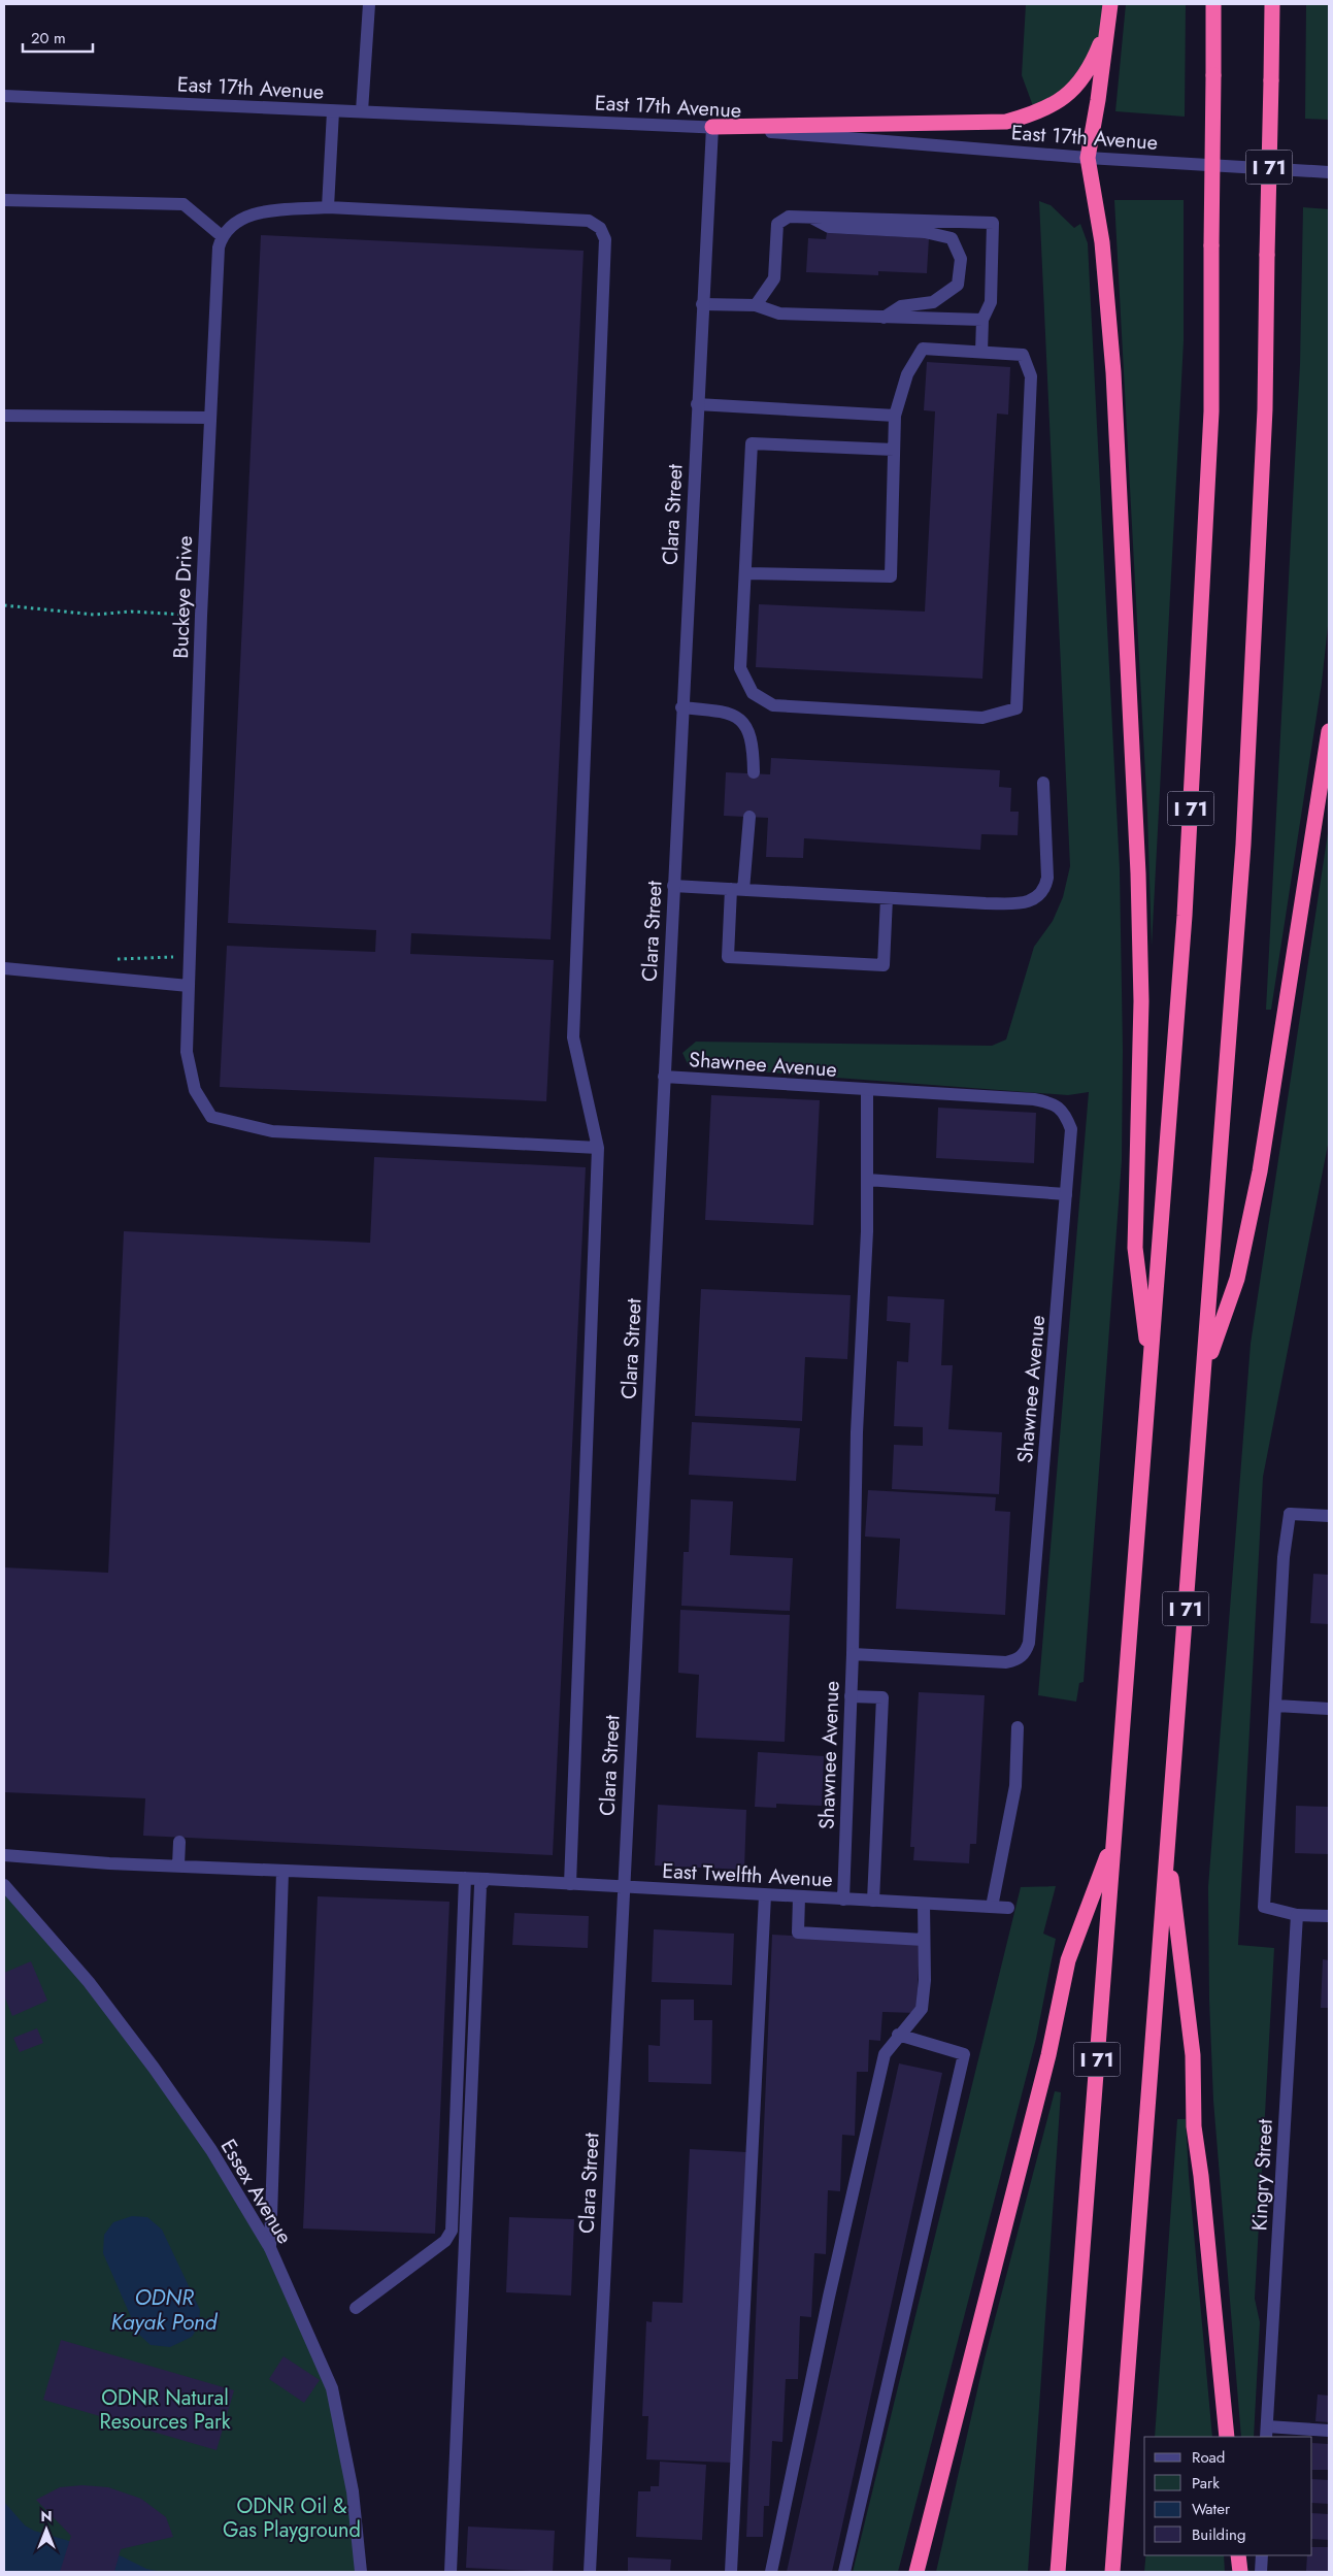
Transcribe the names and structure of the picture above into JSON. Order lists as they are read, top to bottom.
{
  "streets": {
    "highway": ["I 71"],
    "street": [
      "East 17th Avenue",
      "Clara Street",
      "Buckeye Drive",
      "Shawnee Avenue",
      "East Twelfth Avenue",
      "Kingry Street",
      "Essex Avenue"
    ]
  },
  "crossings": [
    ["East 17th Avenue", "Clara Street"],
    ["Clara Street", "Shawnee Avenue"],
    ["Clara Street", "East Twelfth Avenue"],
    ["Shawnee Avenue", "East Twelfth Avenue"]
  ],
  "water": ["ODNR Kayak Pond"],
  "parks": ["ODNR Natural Resources Park", "ODNR Oil & Gas Playground"],
  "legend": [
    "Road",
    "Park",
    "Water",
    "Building"
  ],
  "scale_bar": "20 m",
  "north": "top"
}
